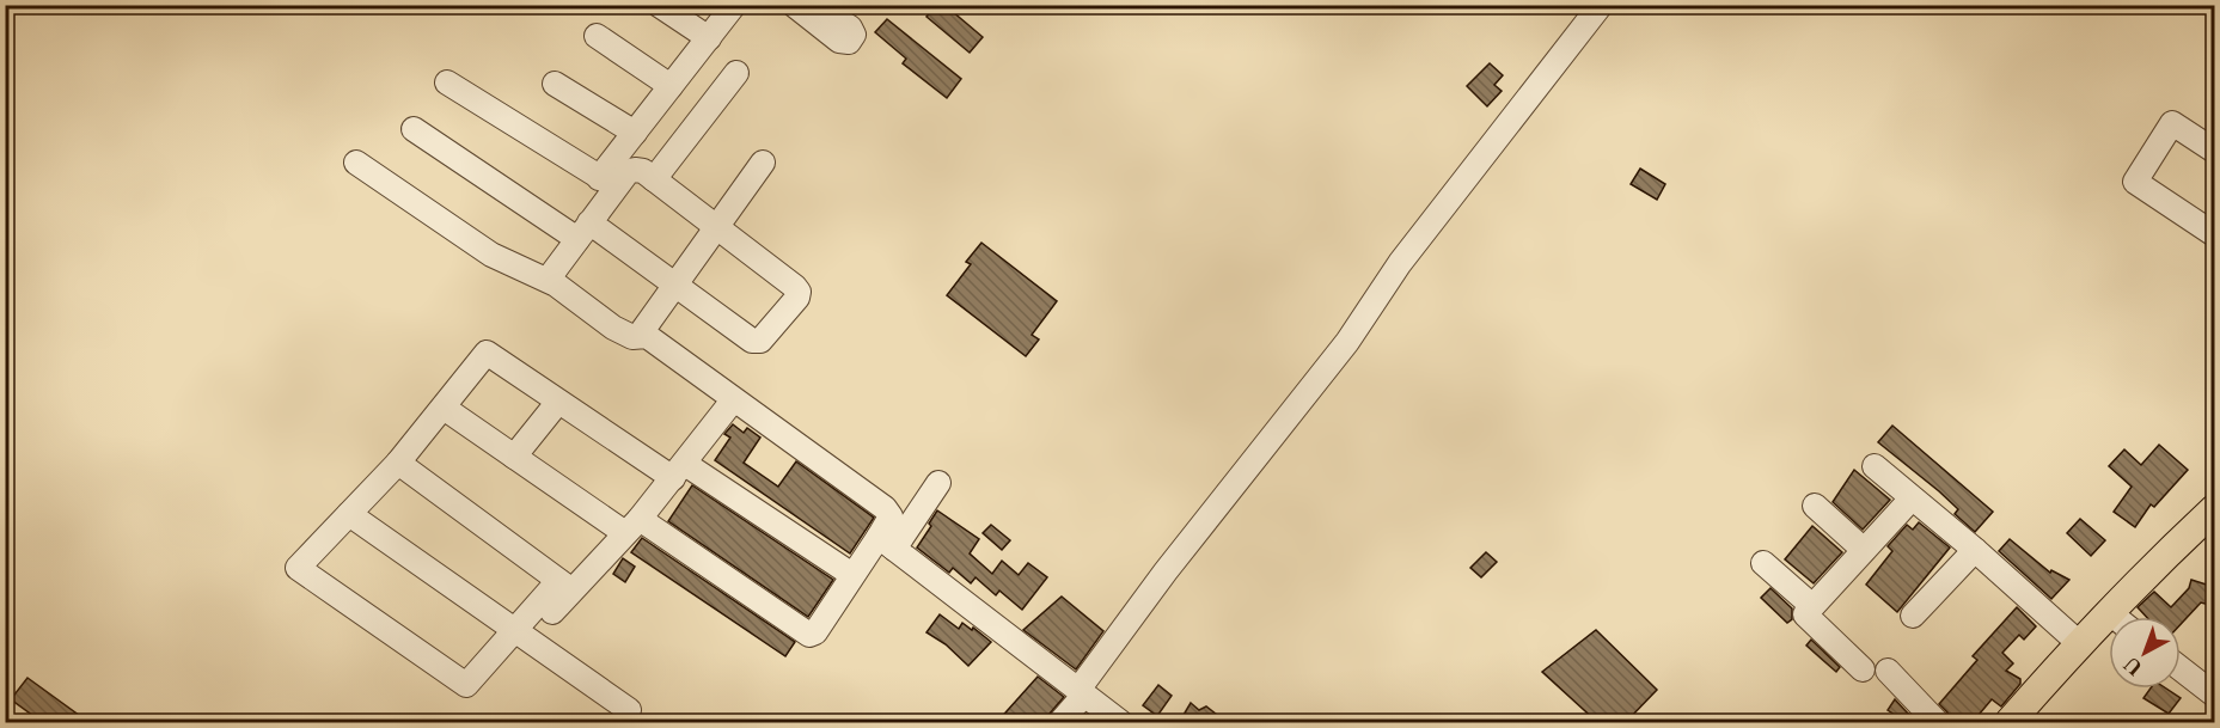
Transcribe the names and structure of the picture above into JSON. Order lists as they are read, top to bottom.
{
  "north": "bottom left"
}
